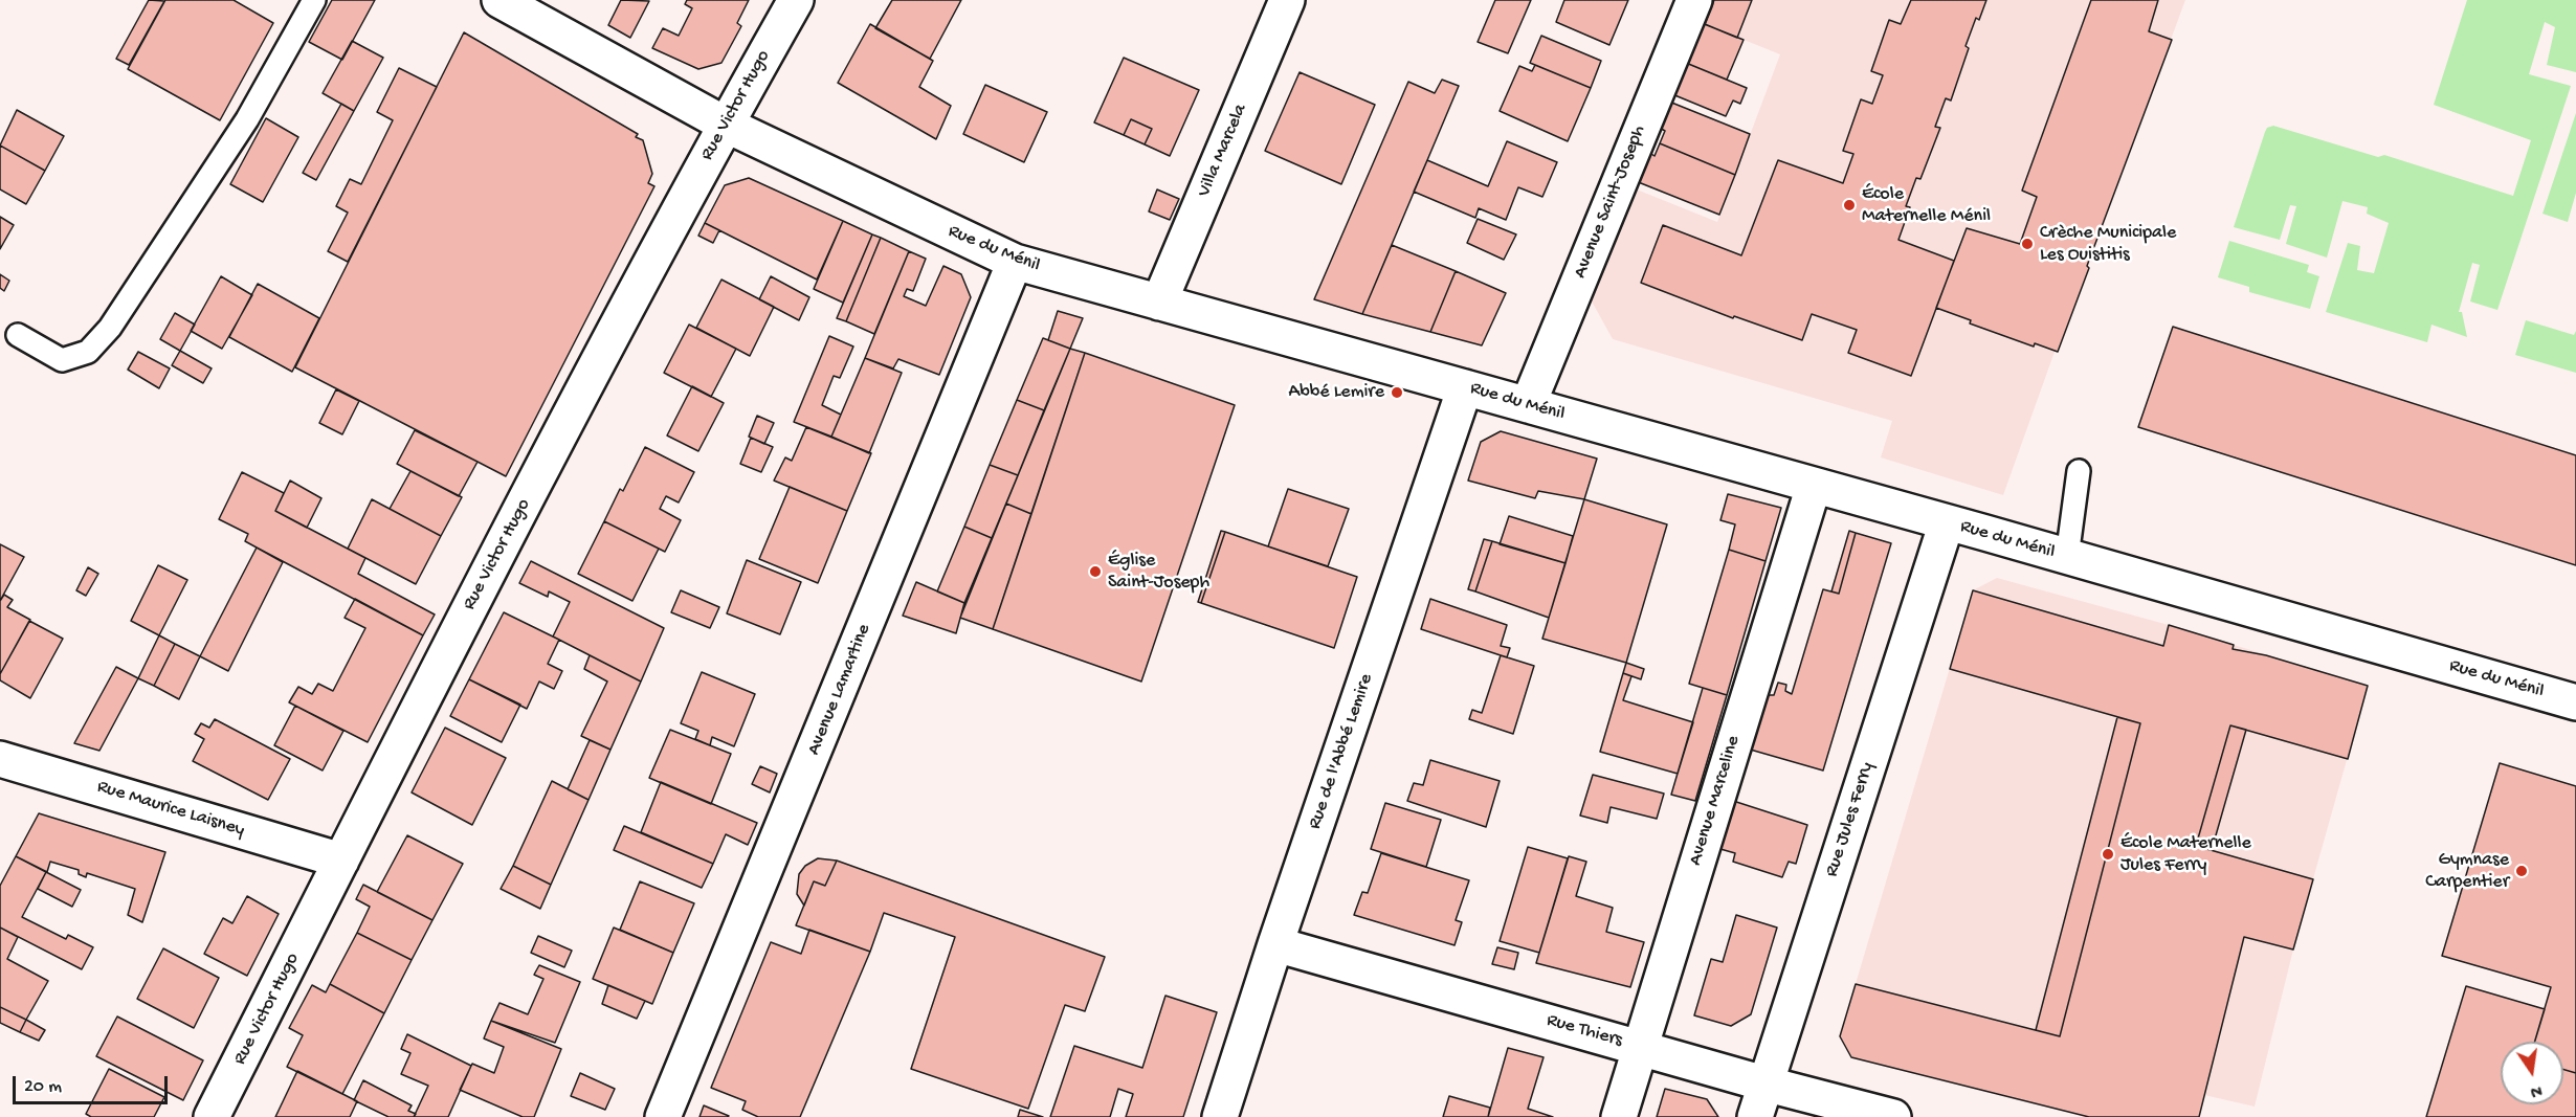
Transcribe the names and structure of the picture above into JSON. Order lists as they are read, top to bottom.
{
  "streets": {
    "street": [
      "Rue Victor Hugo",
      "Villa Marcela",
      "Avenue Saint-Joseph",
      "Rue du Ménil",
      "Avenue Lamartine",
      "Rue de l'Abbé Lemire",
      "Avenue Marceline",
      "Rue Maurice Laisney",
      "Rue Jules Ferry",
      "Rue Thiers"
    ]
  },
  "crossings": [
    ["Rue Victor Hugo", "Rue du Ménil"],
    ["Rue Victor Hugo", "Rue Maurice Laisney"],
    ["Villa Marcela", "Rue du Ménil"],
    ["Avenue Saint-Joseph", "Rue du Ménil"],
    ["Rue du Ménil", "Avenue Lamartine"],
    ["Rue du Ménil", "Rue de l'Abbé Lemire"],
    ["Rue du Ménil", "Avenue Marceline"],
    ["Rue du Ménil", "Rue Jules Ferry"],
    ["Rue de l'Abbé Lemire", "Rue Thiers"],
    ["Avenue Marceline", "Rue Thiers"],
    ["Rue Jules Ferry", "Rue Thiers"]
  ],
  "places": [
    "École Maternelle Ménil",
    "Crèche Municipale Les Ouistitis",
    "Abbé Lemire",
    "Église Saint-Joseph",
    "École Maternelle Jules Ferry",
    "Gymnase Carpentier"
  ],
  "scale_bar": "20 m",
  "north": "bottom"
}
